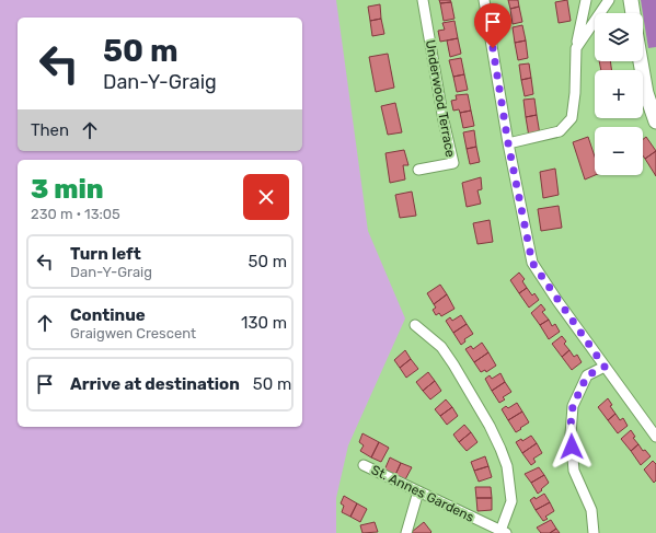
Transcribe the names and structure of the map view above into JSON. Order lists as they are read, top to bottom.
{
  "streets": {
    "street": ["Underwood Terrace", "St. Annes Gardens"]
  },
  "page": {
    "map_buttons": ["+", "−"],
    "turn": ["50 m", "Dan-Y-Graig"],
    "then": "Then",
    "heading": ["3 min", "230 m · 13:05"],
    "list": [
      {
        "name": "Turn left",
        "note": "Dan-Y-Graig",
        "value": "50 m"
      },
      {
        "name": "Continue",
        "note": "Graigwen Crescent",
        "value": "130 m"
      },
      {
        "name": "Arrive at destination",
        "value": "50 m"
      }
    ]
  }
}
